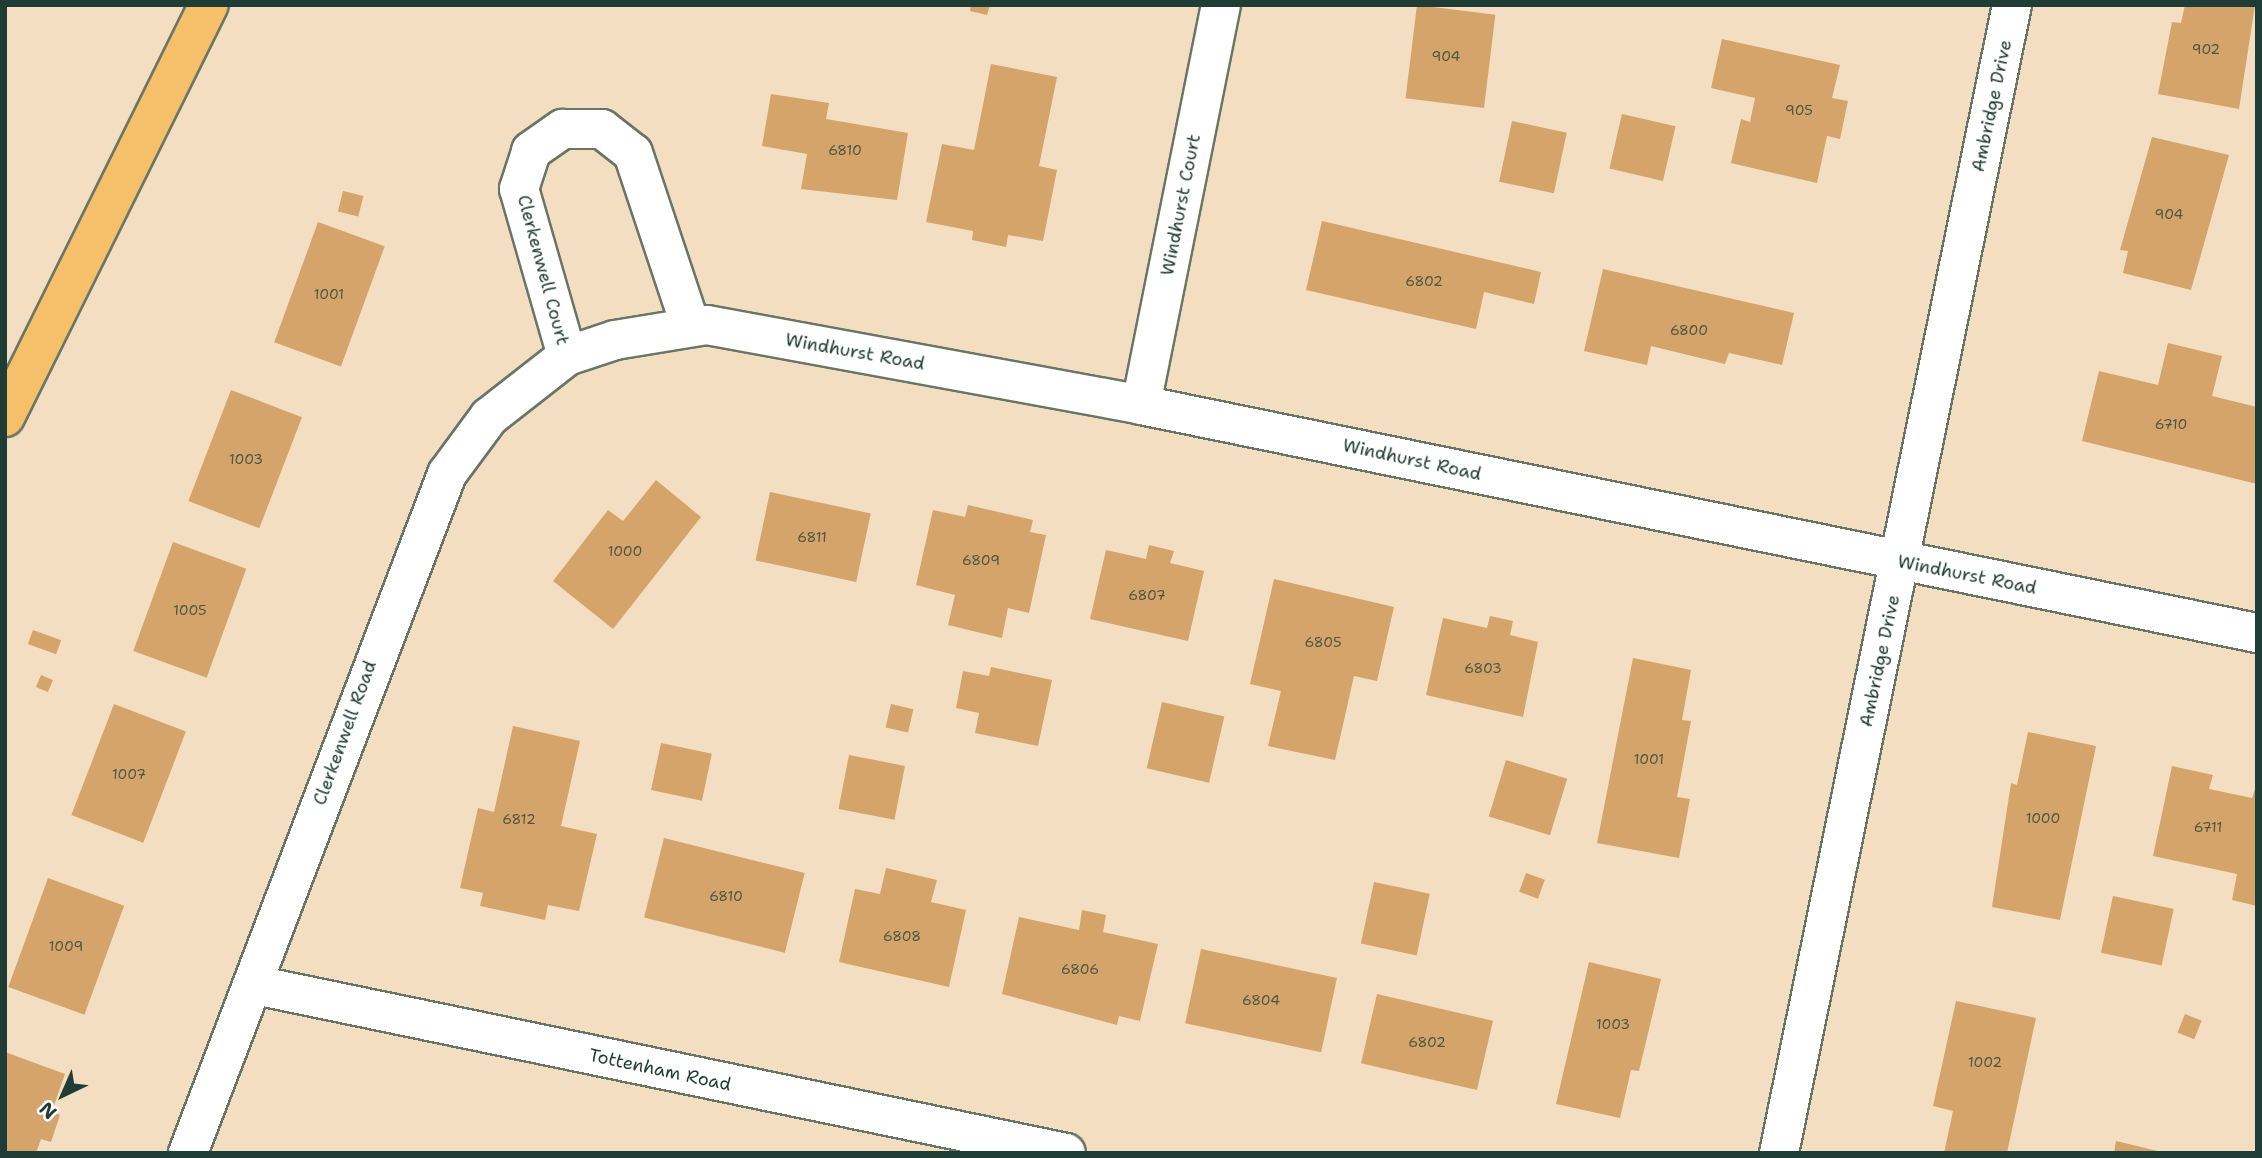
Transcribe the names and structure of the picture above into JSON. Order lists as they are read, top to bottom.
{
  "streets": {
    "street": [
      "Ambridge Drive",
      "Windhurst Court",
      "Clerkenwell Court",
      "Windhurst Road",
      "Clerkenwell Road",
      "Tottenham Road"
    ]
  },
  "crossings": [
    ["Ambridge Drive", "Windhurst Road"],
    ["Windhurst Court", "Windhurst Road"],
    ["Clerkenwell Court", "Windhurst Road"],
    ["Clerkenwell Court", "Clerkenwell Road"],
    ["Windhurst Road", "Clerkenwell Road"],
    ["Clerkenwell Road", "Tottenham Road"]
  ],
  "house_numbers": [
    "902",
    "904",
    "905",
    "6810",
    "904",
    "6802",
    "1001",
    "6800",
    "6710",
    "1003",
    "6811",
    "1000",
    "6809",
    "6807",
    "1005",
    "6805",
    "6803",
    "1001",
    "1007",
    "1000",
    "6812",
    "6711",
    "6810",
    "6808",
    "1009",
    "6806",
    "6804",
    "1003",
    "6802",
    "1002"
  ],
  "north": "bottom left"
}
